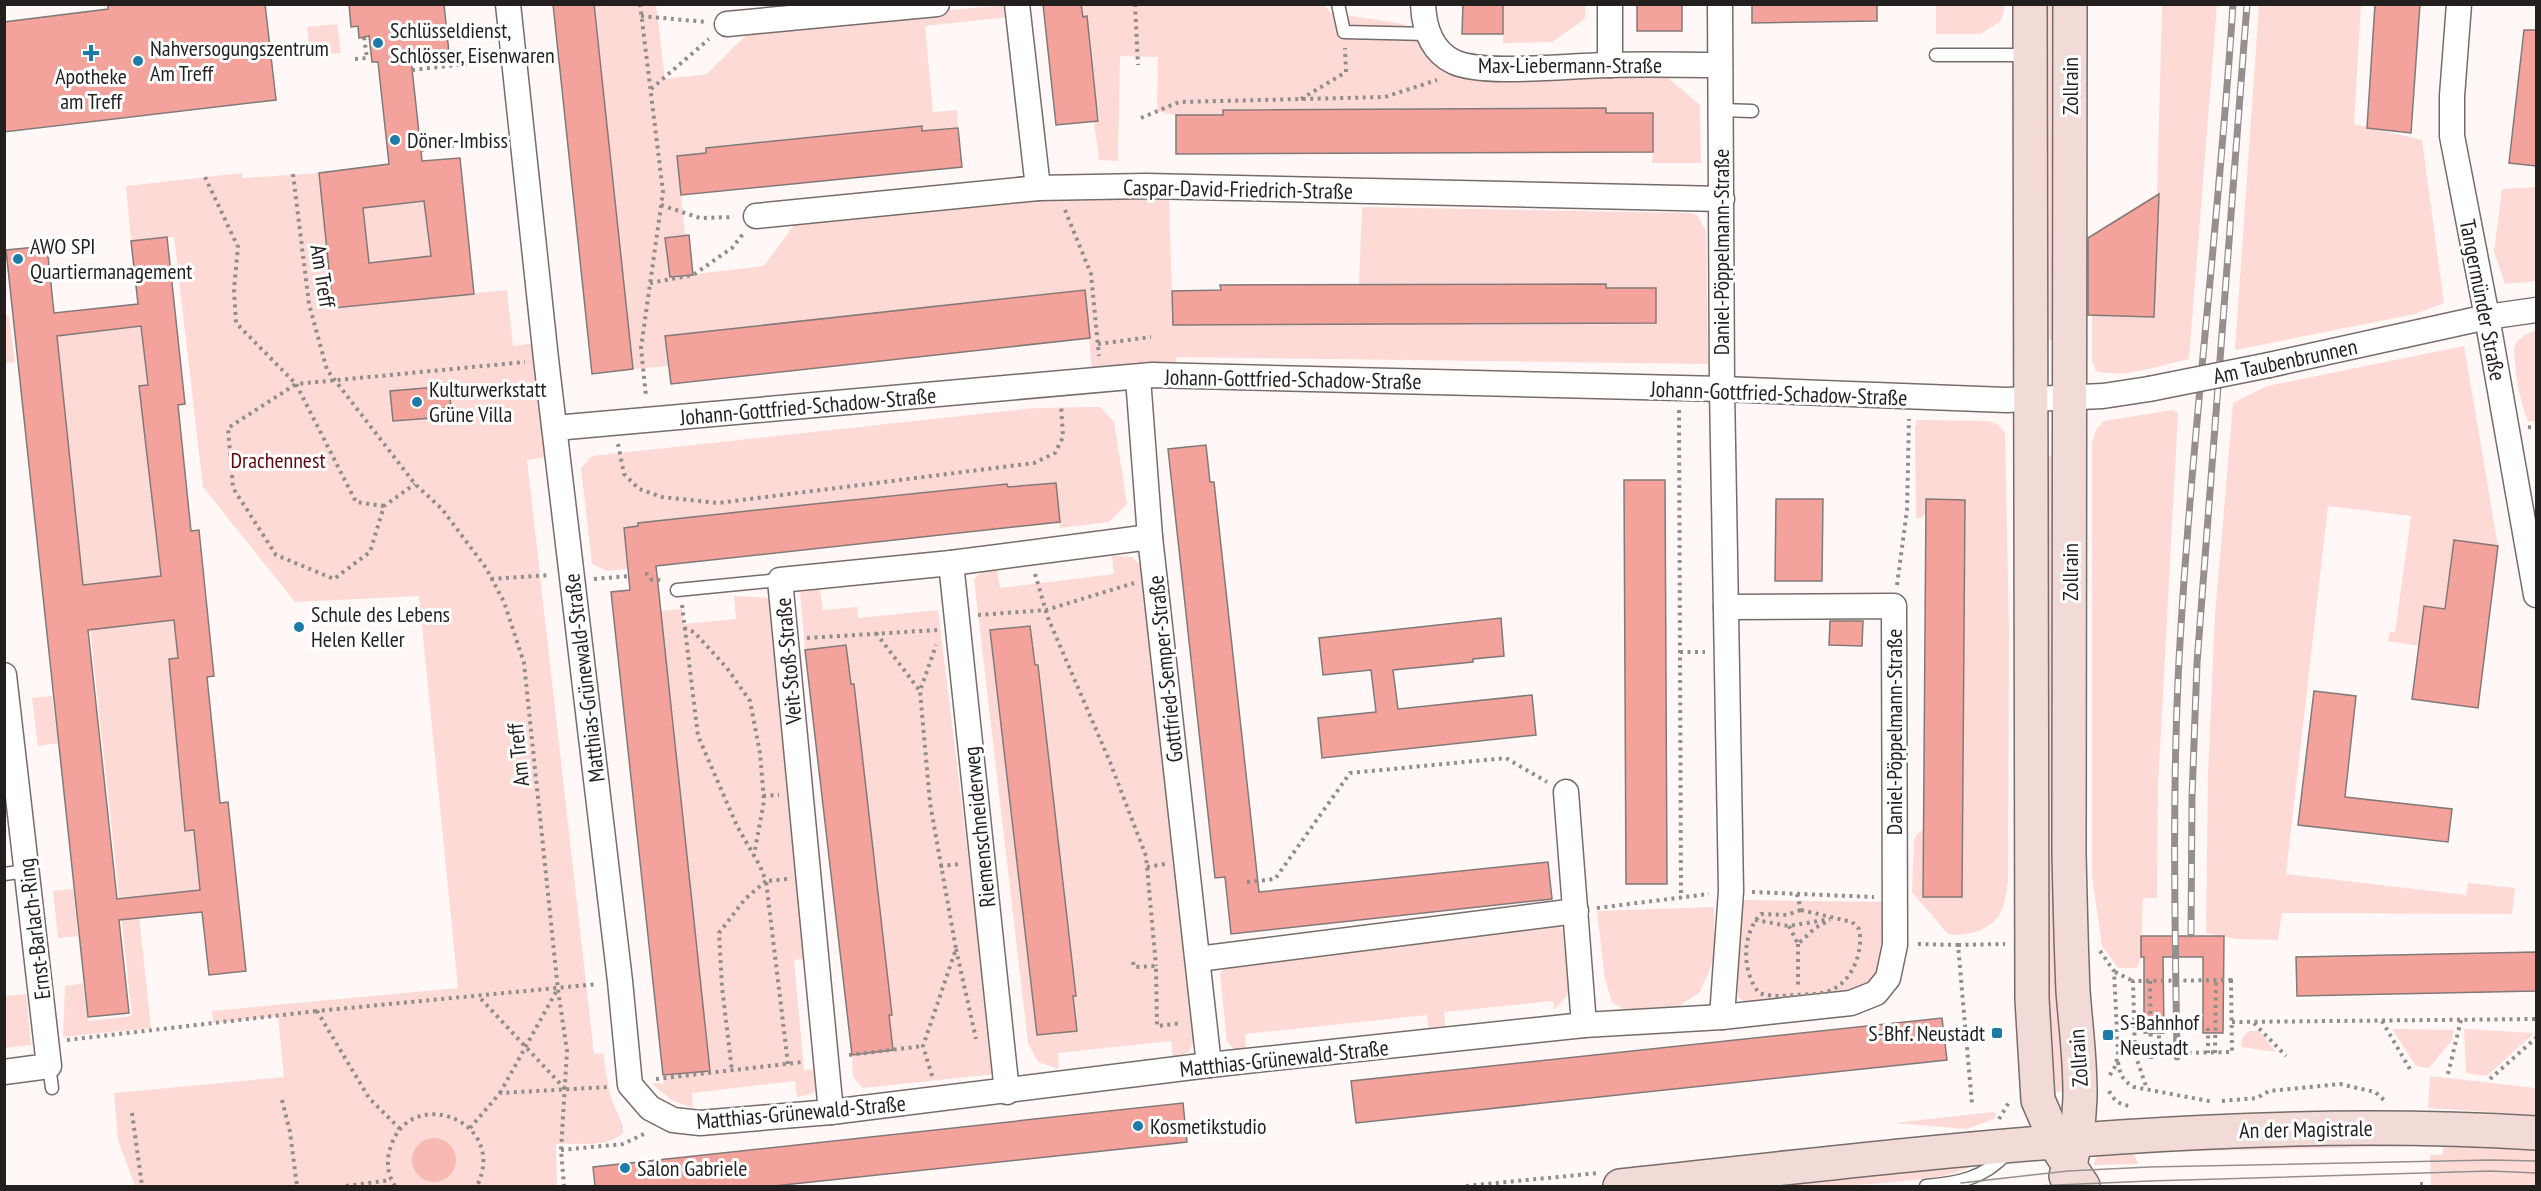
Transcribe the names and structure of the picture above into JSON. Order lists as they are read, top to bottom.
{
  "streets": {
    "main road": ["Zollrain", "An der Magistrale"],
    "street": [
      "Max-Liebermann-Straße",
      "Caspar-David-Friedrich-Straße",
      "Daniel-Pöppelmann-Straße",
      "Tangermünder Straße",
      "Am Taubenbrunnen",
      "Johann-Gottfried-Schadow-Straße",
      "Veit-Stoß-Straße",
      "Gottfried-Semper-Straße",
      "Matthias-Grünewald-Straße",
      "Riemenschneiderweg",
      "Ernst-Barlach-Ring"
    ],
    "path": ["Am Treff"]
  },
  "crossings": [
    ["Max-Liebermann-Straße", "Daniel-Pöppelmann-Straße"],
    ["Zollrain", "Am Taubenbrunnen"],
    ["Zollrain", "Johann-Gottfried-Schadow-Straße"],
    ["Zollrain", "An der Magistrale"],
    ["Caspar-David-Friedrich-Straße", "Daniel-Pöppelmann-Straße"],
    ["Daniel-Pöppelmann-Straße", "Johann-Gottfried-Schadow-Straße"],
    ["Daniel-Pöppelmann-Straße", "Matthias-Grünewald-Straße"],
    ["Tangermünder Straße", "Am Taubenbrunnen"],
    ["Am Taubenbrunnen", "Johann-Gottfried-Schadow-Straße"],
    ["Johann-Gottfried-Schadow-Straße", "Gottfried-Semper-Straße"],
    ["Johann-Gottfried-Schadow-Straße", "Matthias-Grünewald-Straße"],
    ["Veit-Stoß-Straße", "Gottfried-Semper-Straße"],
    ["Veit-Stoß-Straße", "Matthias-Grünewald-Straße"],
    ["Veit-Stoß-Straße", "Riemenschneiderweg"],
    ["Gottfried-Semper-Straße", "Matthias-Grünewald-Straße"],
    ["Matthias-Grünewald-Straße", "Riemenschneiderweg"]
  ],
  "parks": ["Drachennest"],
  "places": {
    "other": [
      "Schlüsseldienst, Schlösser, Eisenwaren",
      "Nahversogungszentrum Am Treff",
      "Döner-Imbiss",
      "AWO SPI Quartiermanagement",
      "Kulturwerkstatt Grüne Villa",
      "Schule des Lebens Helen Keller",
      "Kosmetikstudio",
      "Salon Gabriele"
    ],
    "health": ["Apotheke am Treff"],
    "transit": ["S-Bhf. Neustadt", "S-Bahnhof Neustadt"]
  }
}
